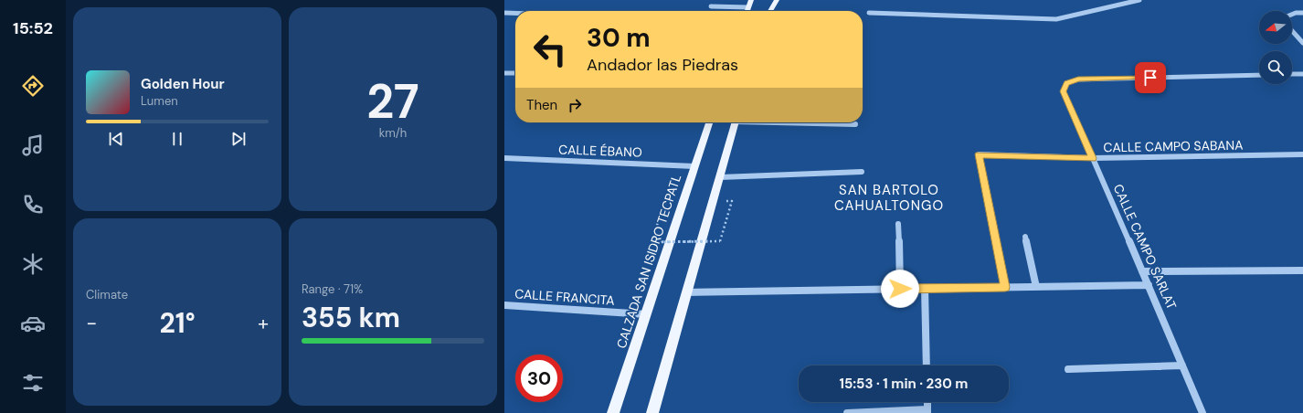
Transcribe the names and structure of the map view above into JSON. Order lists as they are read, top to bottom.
{
  "streets": {
    "main road": ["CALZADA SAN ISIDRO TECPATL"],
    "street": [
      "CALLE CAMPO SABANA",
      "CALLE ÉBANO",
      "CALLE CAMPO SARLAT",
      "CALLE FRANCITA"
    ]
  },
  "crossings": [
    ["CALLE CAMPO SABANA", "CALLE CAMPO SARLAT"],
    ["CALLE ÉBANO", "CALZADA SAN ISIDRO TECPATL"],
    ["CALZADA SAN ISIDRO TECPATL", "CALLE FRANCITA"]
  ],
  "districts": ["SAN BARTOLO CAHUALTONGO"],
  "north": "left",
  "page": {
    "tabs": "15:52",
    "tile": [
      ["27", "km/h"],
      "Climate",
      ["Range · 71%", "355 km"]
    ],
    "turn": ["30 m", "Andador las Piedras"],
    "song": ["Golden Hour", "Lumen"],
    "then": "Then",
    "heat": ["−", "21°", "+"],
    "limit": "30",
    "trip": "15:53 · 1 min · 230 m"
  }
}
